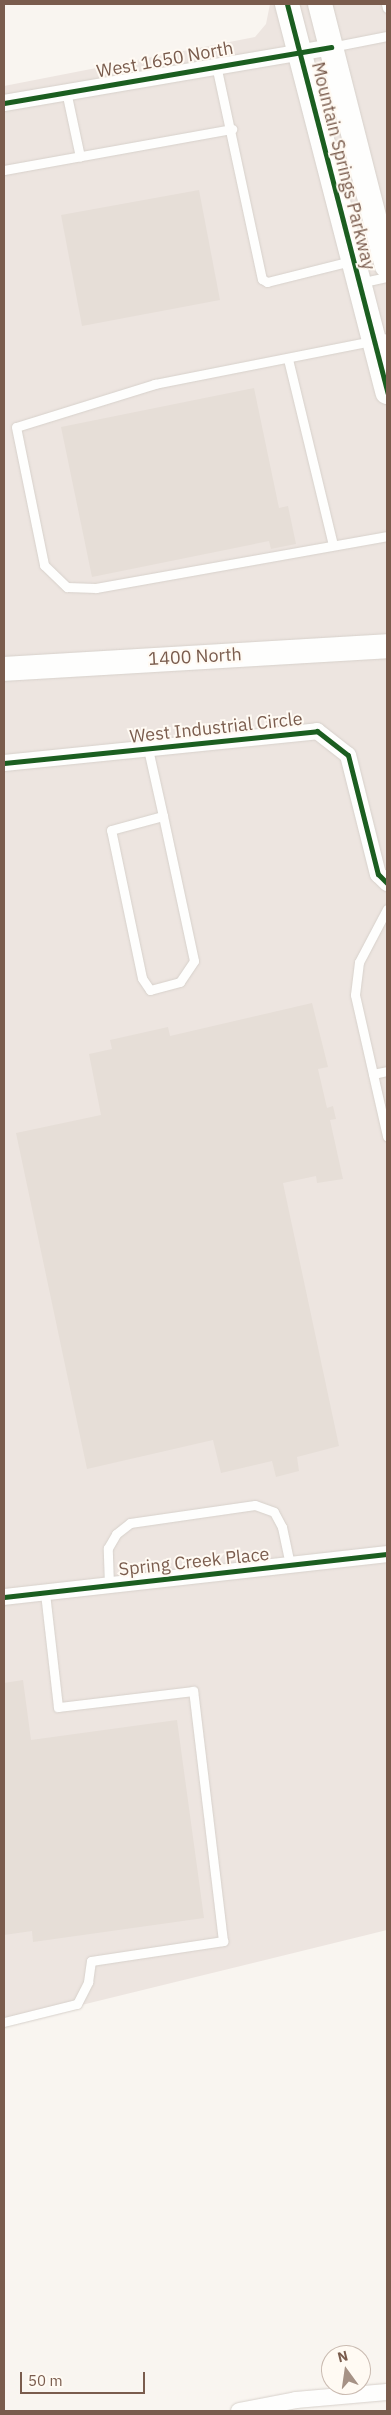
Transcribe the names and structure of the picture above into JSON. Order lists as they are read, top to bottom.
{
  "streets": {
    "street": [
      "West 1650 North",
      "Mountain Springs Parkway",
      "1400 North",
      "West Industrial Circle",
      "Spring Creek Place"
    ]
  },
  "crossings": [
    ["West 1650 North", "Mountain Springs Parkway"]
  ],
  "scale_bar": "50 m",
  "north": "top"
}
